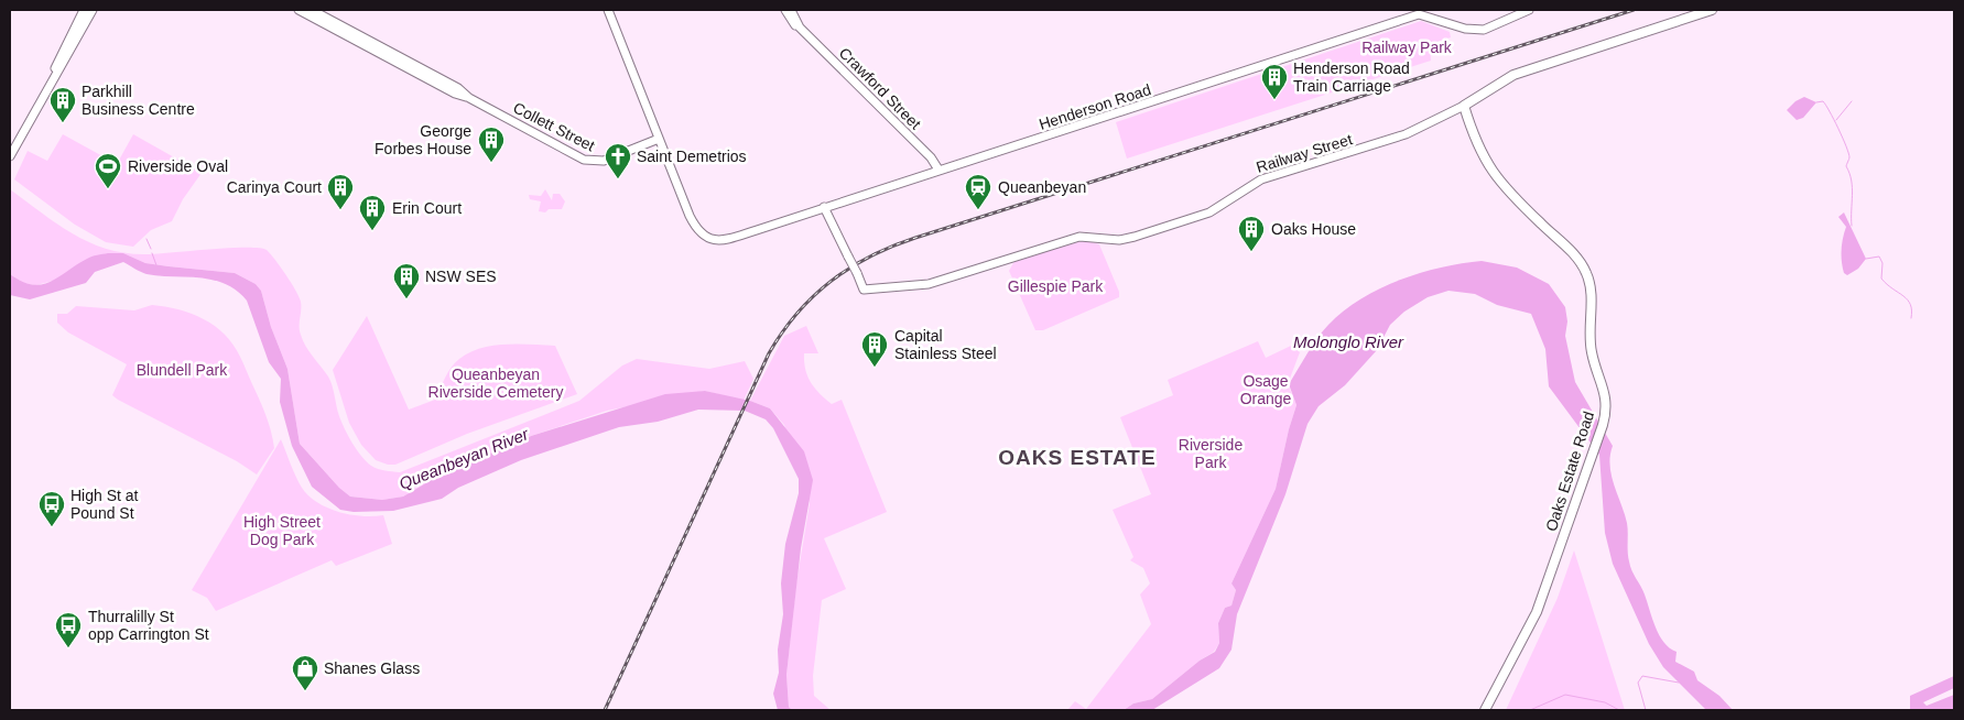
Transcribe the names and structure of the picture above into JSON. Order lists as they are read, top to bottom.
{
  "streets": {
    "main road": ["Railway Street", "Oaks Estate Road"],
    "street": ["Crawford Street", "Henderson Road", "Collett Street"]
  },
  "crossings": [
    ["Crawford Street", "Henderson Road"],
    ["Henderson Road", "Collett Street"],
    ["Henderson Road", "Railway Street"],
    ["Railway Street", "Oaks Estate Road"]
  ],
  "districts": ["OAKS ESTATE"],
  "water": ["Molonglo River", "Queanbeyan River"],
  "parks": [
    "Railway Park",
    "Gillespie Park",
    "Blundell Park",
    "Queanbeyan Riverside Cemetery",
    "Osage Orange",
    "Riverside Park",
    "High Street Dog Park"
  ],
  "places": {
    "building": [
      "Henderson Road Train Carriage",
      "Parkhill Business Centre",
      "George Forbes House",
      "Carinya Court",
      "Erin Court",
      "Oaks House",
      "NSW SES",
      "Capital Stainless Steel"
    ],
    "church": ["Saint Demetrios"],
    "sports": ["Riverside Oval"],
    "station": ["Queanbeyan"],
    "bus stop": ["High St at Pound St", "Thurralilly St opp Carrington St"],
    "shop": ["Shanes Glass"]
  }
}
